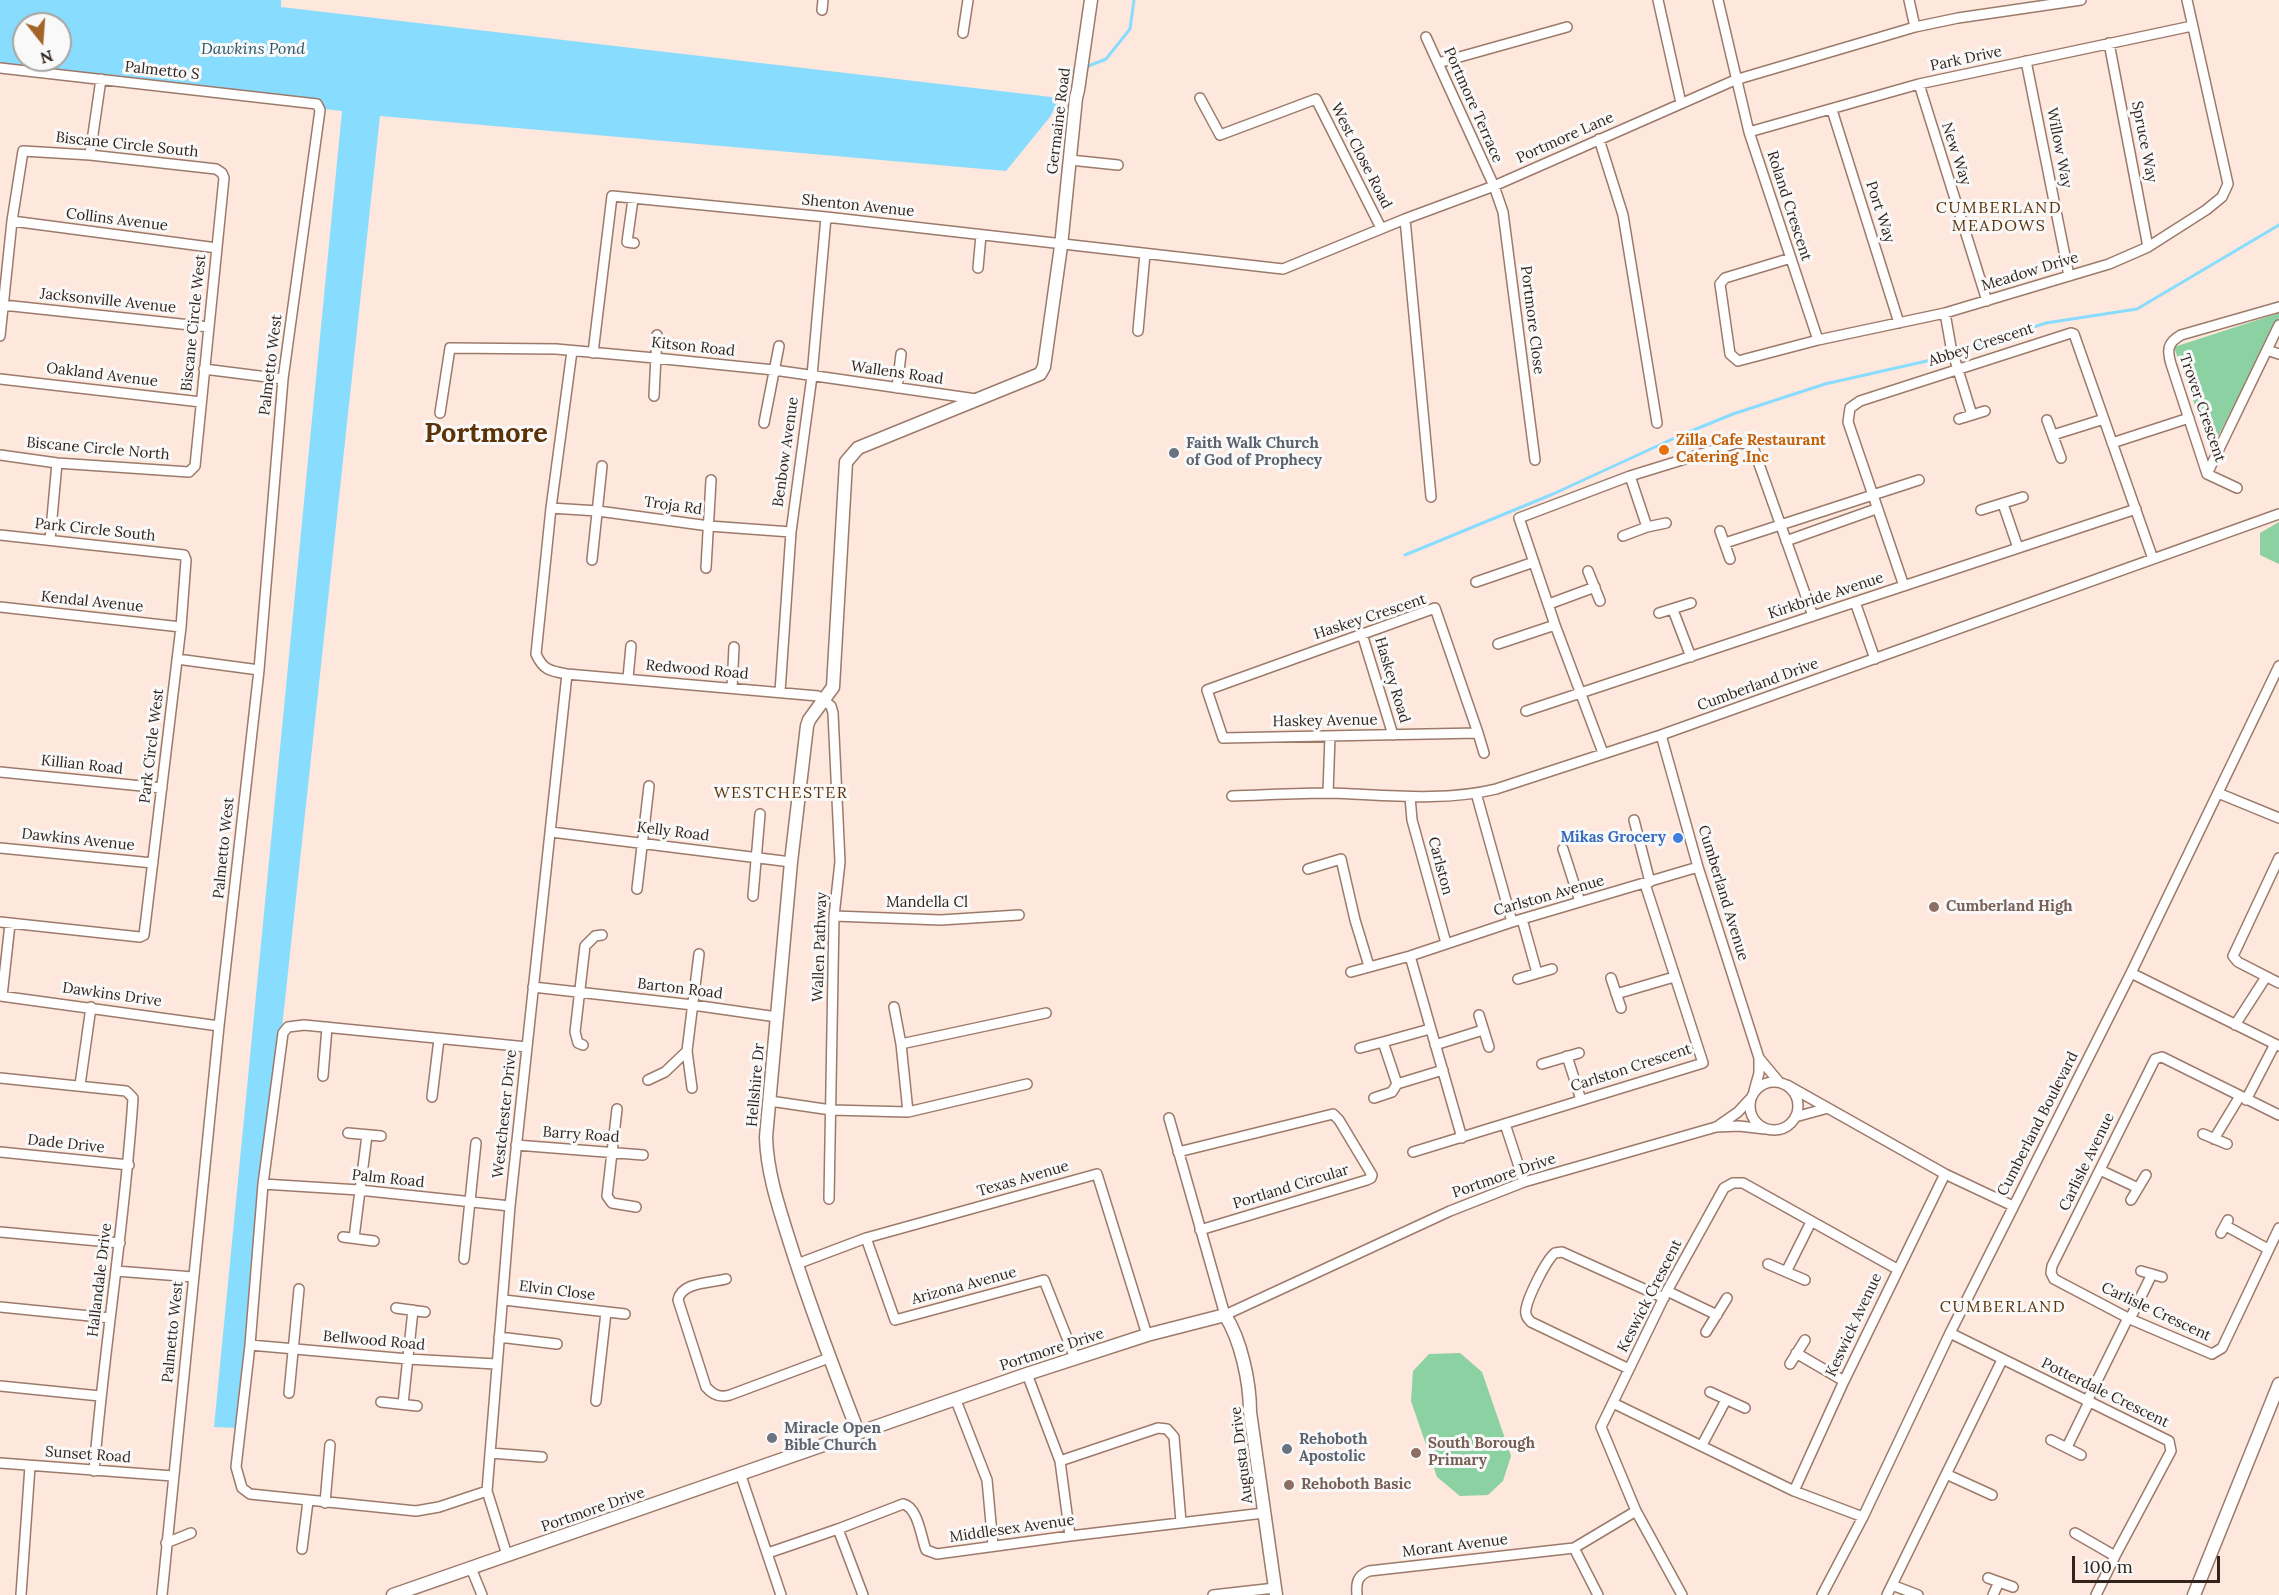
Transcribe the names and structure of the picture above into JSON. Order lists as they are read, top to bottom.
{
  "streets": {
    "street": [
      "Park Drive",
      "Palmetto S",
      "Portmore Terrace",
      "Germaine Road",
      "Portmore Lane",
      "Spruce Way",
      "Biscane Circle South",
      "Willow Way",
      "New Way",
      "West Close Road",
      "Shenton Avenue",
      "Roland Crescent",
      "Port Way",
      "Collins Avenue",
      "Meadow Drive",
      "Jacksonville Avenue",
      "Portmore Close",
      "Biscane Circle West",
      "Abbey Crescent",
      "Kitson Road",
      "Palmetto West",
      "Wallens Road",
      "Oakland Avenue",
      "Trover Crescent",
      "Biscane Circle North",
      "Benbow Avenue",
      "Troja Rd",
      "Park Circle South",
      "Kirkbride Avenue",
      "Kendal Avenue",
      "Haskey Crescent",
      "Redwood Road",
      "Haskey Road",
      "Cumberland Drive",
      "Haskey Avenue",
      "Park Circle West",
      "Killian Road",
      "Kelly Road",
      "Dawkins Avenue",
      "Carlston",
      "Cumberland Avenue",
      "Carlston Avenue",
      "Mandella Cl",
      "Wallen Pathway",
      "Barton Road",
      "Dawkins Drive",
      "Carlston Crescent",
      "Hellshire Dr",
      "Westchester Drive",
      "Cumberland Boulevard",
      "Barry Road",
      "Dade Drive",
      "Carlisle Avenue",
      "Portmore Drive",
      "Palm Road",
      "Texas Avenue",
      "Portland Circular",
      "Hallandale Drive",
      "Arizona Avenue",
      "Elvin Close",
      "Keswick Crescent",
      "Carlisle Crescent",
      "Keswick Avenue",
      "Bellwood Road",
      "Potterdale Crescent",
      "Sunset Road",
      "Augusta Drive",
      "Middlesex Avenue",
      "Morant Avenue"
    ]
  },
  "crossings": [
    ["Park Drive", "Spruce Way"],
    ["Park Drive", "Willow Way"],
    ["Park Drive", "New Way"],
    ["Park Drive", "Roland Crescent"],
    ["Park Drive", "Port Way"],
    ["Park Drive", "Meadow Drive"],
    ["Palmetto S", "Palmetto West"],
    ["Portmore Terrace", "Portmore Lane"],
    ["Portmore Terrace", "Portmore Close"],
    ["Germaine Road", "Portmore Lane"],
    ["Germaine Road", "Shenton Avenue"],
    ["Portmore Lane", "West Close Road"],
    ["Portmore Lane", "Shenton Avenue"],
    ["Portmore Lane", "Roland Crescent"],
    ["Portmore Lane", "Portmore Close"],
    ["Spruce Way", "Meadow Drive"],
    ["Biscane Circle South", "Collins Avenue"],
    ["Biscane Circle South", "Biscane Circle West"],
    ["Willow Way", "Meadow Drive"],
    ["New Way", "Meadow Drive"],
    ["Shenton Avenue", "Kitson Road"],
    ["Shenton Avenue", "Benbow Avenue"],
    ["Roland Crescent", "Meadow Drive"],
    ["Port Way", "Meadow Drive"],
    ["Collins Avenue", "Biscane Circle West"],
    ["Jacksonville Avenue", "Biscane Circle West"],
    ["Biscane Circle West", "Oakland Avenue"],
    ["Biscane Circle West", "Biscane Circle North"],
    ["Abbey Crescent", "Kirkbride Avenue"],
    ["Abbey Crescent", "Cumberland Drive"],
    ["Kitson Road", "Wallens Road"],
    ["Kitson Road", "Benbow Avenue"],
    ["Kitson Road", "Redwood Road"],
    ["Palmetto West", "Dawkins Drive"],
    ["Palmetto West", "Sunset Road"],
    ["Wallens Road", "Benbow Avenue"],
    ["Benbow Avenue", "Troja Rd"],
    ["Benbow Avenue", "Redwood Road"],
    ["Troja Rd", "Redwood Road"],
    ["Park Circle South", "Park Circle West"],
    ["Kendal Avenue", "Park Circle West"],
    ["Haskey Crescent", "Haskey Road"],
    ["Haskey Crescent", "Haskey Avenue"],
    ["Redwood Road", "Wallen Pathway"],
    ["Redwood Road", "Hellshire Dr"],
    ["Redwood Road", "Westchester Drive"],
    ["Haskey Road", "Haskey Avenue"],
    ["Cumberland Drive", "Carlston"],
    ["Cumberland Drive", "Cumberland Avenue"],
    ["Park Circle West", "Killian Road"],
    ["Park Circle West", "Dawkins Avenue"],
    ["Kelly Road", "Hellshire Dr"],
    ["Kelly Road", "Westchester Drive"],
    ["Carlston", "Carlston Avenue"],
    ["Cumberland Avenue", "Carlston Avenue"],
    ["Cumberland Avenue", "Cumberland Boulevard"],
    ["Cumberland Avenue", "Portmore Drive"],
    ["Cumberland Avenue", "Keswick Avenue"],
    ["Carlston Avenue", "Carlston Crescent"],
    ["Mandella Cl", "Wallen Pathway"],
    ["Wallen Pathway", "Hellshire Dr"],
    ["Barton Road", "Hellshire Dr"],
    ["Barton Road", "Westchester Drive"],
    ["Hellshire Dr", "Portmore Drive"],
    ["Hellshire Dr", "Texas Avenue"],
    ["Westchester Drive", "Barry Road"],
    ["Westchester Drive", "Portmore Drive"],
    ["Westchester Drive", "Palm Road"],
    ["Westchester Drive", "Elvin Close"],
    ["Westchester Drive", "Bellwood Road"],
    ["Cumberland Boulevard", "Potterdale Crescent"],
    ["Dade Drive", "Hallandale Drive"],
    ["Carlisle Avenue", "Carlisle Crescent"],
    ["Portmore Drive", "Texas Avenue"],
    ["Portmore Drive", "Arizona Avenue"],
    ["Portmore Drive", "Augusta Drive"],
    ["Texas Avenue", "Arizona Avenue"],
    ["Hallandale Drive", "Sunset Road"],
    ["Keswick Crescent", "Keswick Avenue"],
    ["Augusta Drive", "Middlesex Avenue"]
  ],
  "districts": [
    "CUMBERLAND MEADOWS",
    "Portmore",
    "WESTCHESTER",
    "CUMBERLAND"
  ],
  "water": ["Dawkins Pond"],
  "places": [
    "Zilla Cafe Restaurant Catering .Inc",
    "Faith Walk Church of God of Prophecy",
    "Mikas Grocery",
    "Cumberland High",
    "Miracle Open Bible Church",
    "Rehoboth Apostolic",
    "South Borough Primary",
    "Rehoboth Basic"
  ],
  "scale_bar": "100 m",
  "north": "bottom"
}
